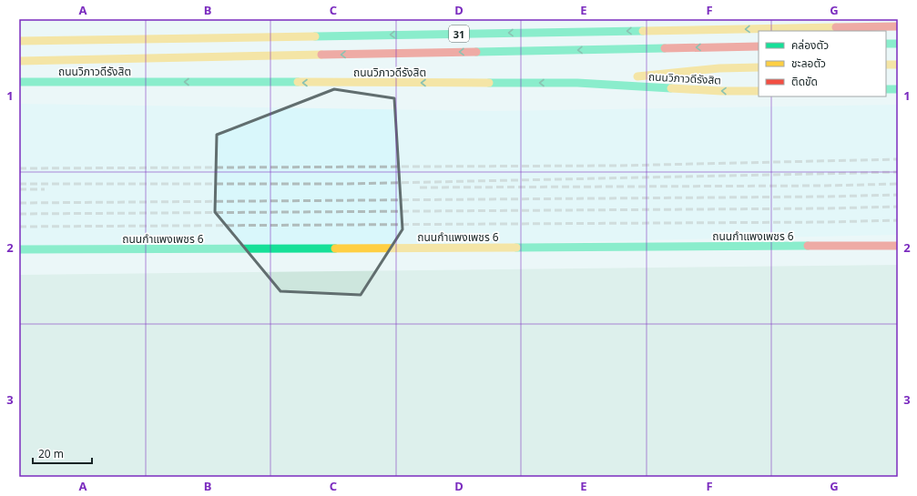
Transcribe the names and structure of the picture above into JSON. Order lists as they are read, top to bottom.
{
  "streets": {
    "main road": ["31", "ถนนวิภาวดีรังสิต", "ถนนกำแพงเพชร 6"]
  },
  "legend": ["คล่องตัว", "ชะลอตัว", "ติดขัด"],
  "scale_bar": "20 m",
  "grid": {
    "columns": [
      "A",
      "B",
      "C",
      "D",
      "E",
      "F",
      "G"
    ],
    "rows": ["1", "2", "3"]
  }
}
